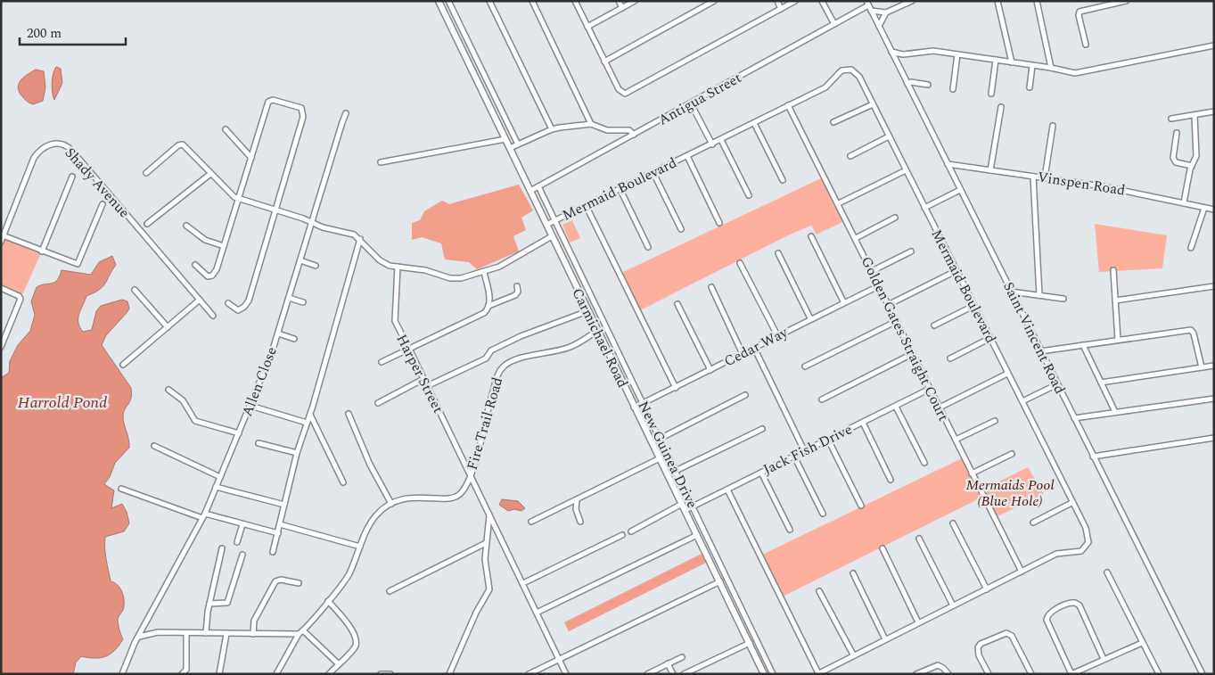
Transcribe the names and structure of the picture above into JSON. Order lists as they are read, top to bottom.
{
  "streets": {
    "main road": ["Carmichael Road"],
    "street": [
      "Antigua Street",
      "Shady Avenue",
      "Vinspen Road",
      "Mermaid Boulevard",
      "Saint Vincent Road",
      "Golden Gates Straight Court",
      "Cedar Way",
      "Harper Street",
      "Allen Close",
      "Fire Trail Road",
      "Jack Fish Drive",
      "New Guinea Drive"
    ]
  },
  "crossings": [
    ["Antigua Street", "Carmichael Road"],
    ["Antigua Street", "Saint Vincent Road"],
    ["Antigua Street", "New Guinea Drive"],
    ["Vinspen Road", "Saint Vincent Road"],
    ["Mermaid Boulevard", "Carmichael Road"],
    ["Mermaid Boulevard", "Golden Gates Straight Court"],
    ["Mermaid Boulevard", "New Guinea Drive"],
    ["Carmichael Road", "Cedar Way"],
    ["Carmichael Road", "Fire Trail Road"],
    ["Carmichael Road", "Jack Fish Drive"],
    ["Golden Gates Straight Court", "Cedar Way"],
    ["Golden Gates Straight Court", "Jack Fish Drive"],
    ["Cedar Way", "New Guinea Drive"],
    ["Harper Street", "Fire Trail Road"],
    ["Jack Fish Drive", "New Guinea Drive"]
  ],
  "water": ["Harrold Pond"],
  "parks": ["Mermaids Pool (Blue Hole)"],
  "scale_bar": "200 m"
}
